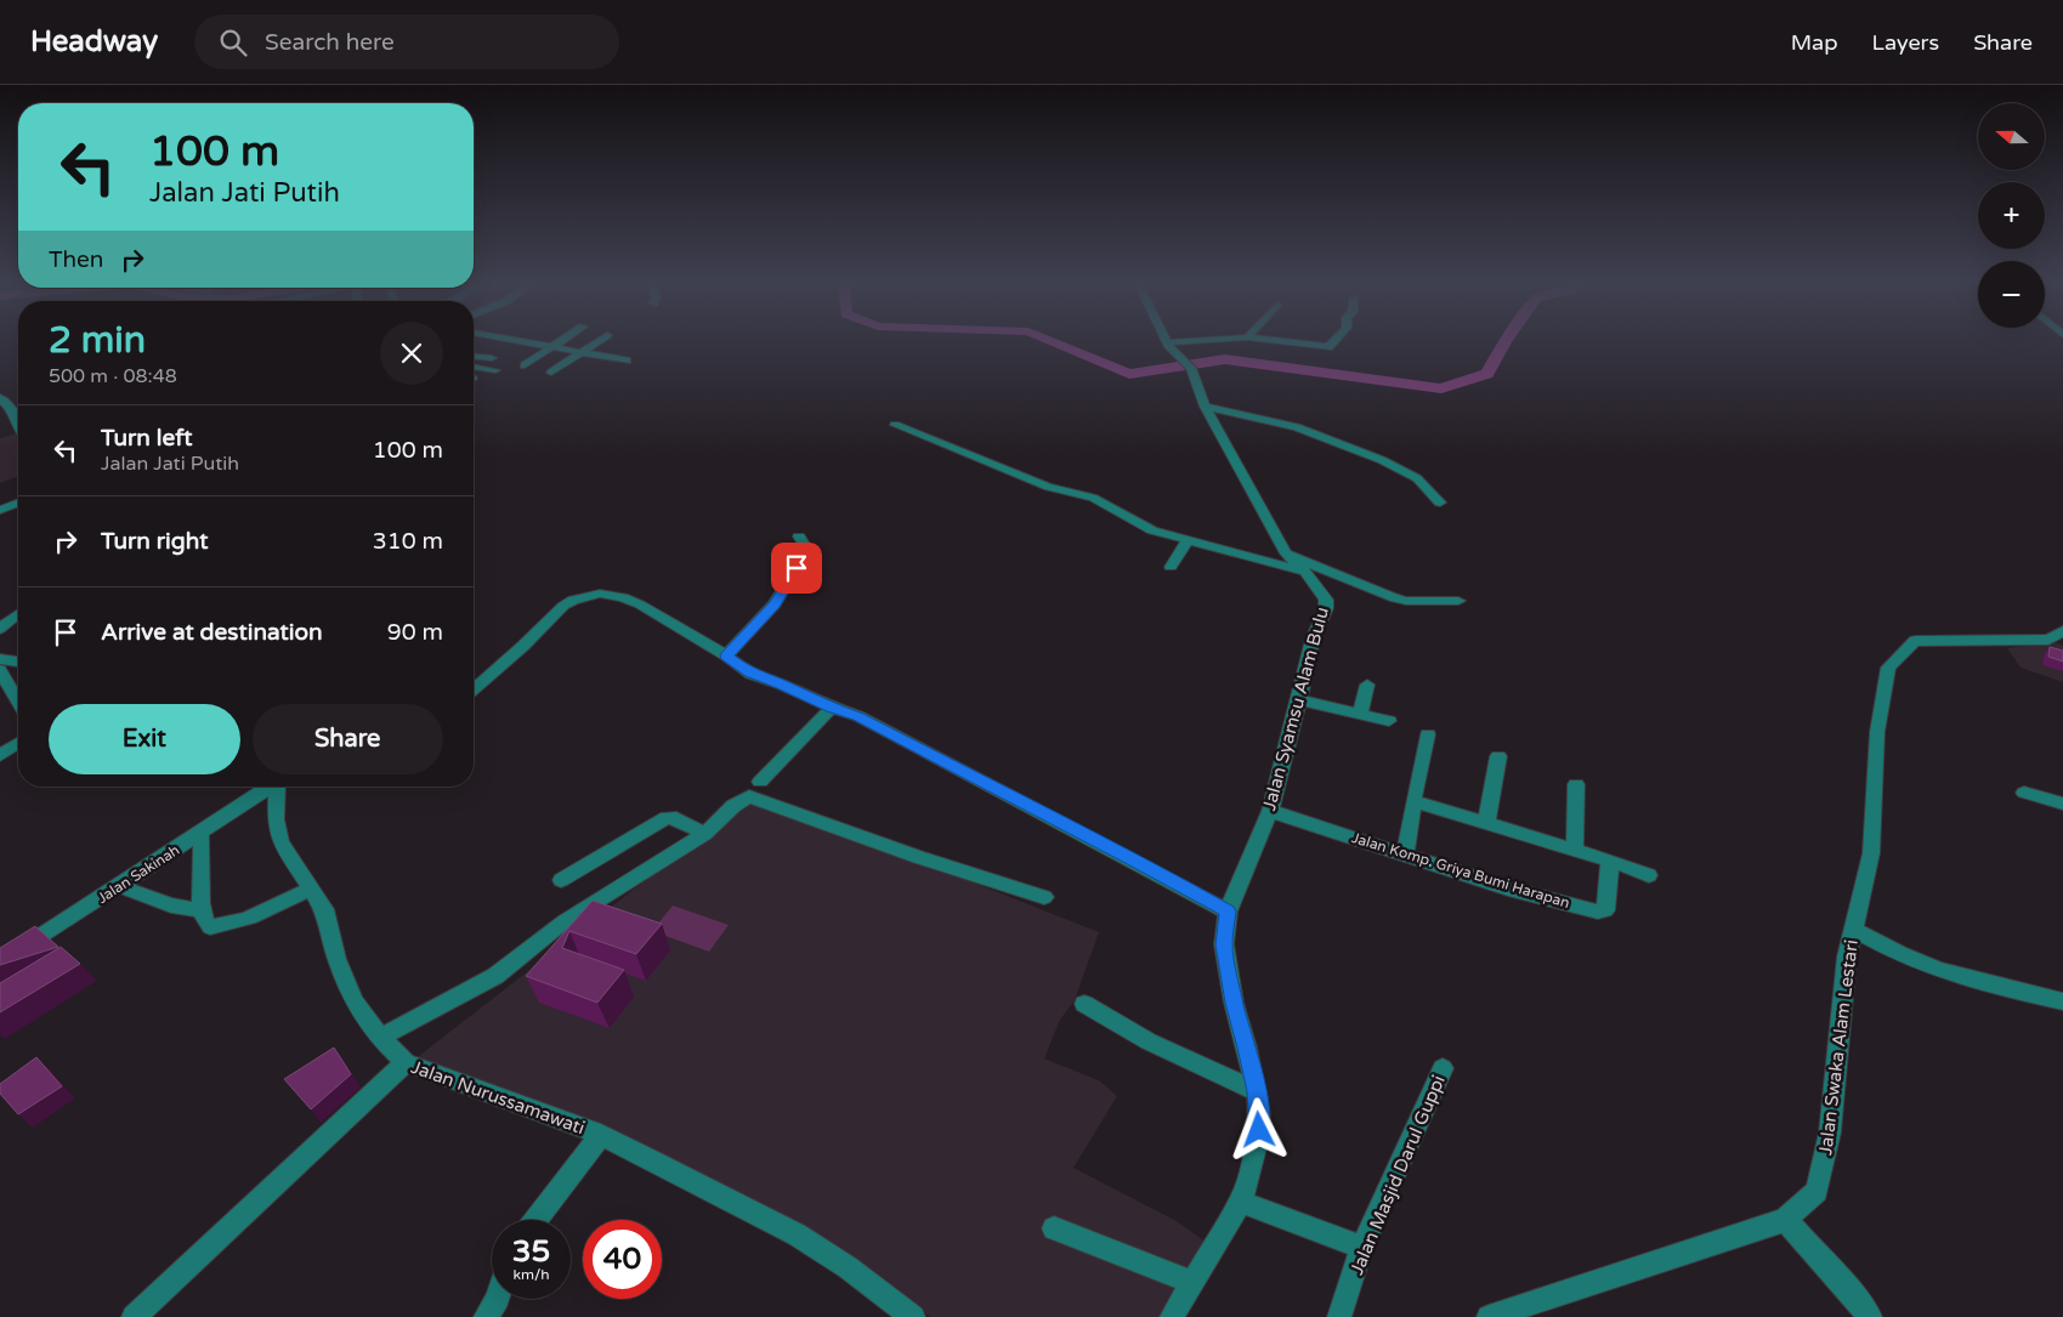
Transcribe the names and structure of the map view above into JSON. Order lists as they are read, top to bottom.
{
  "streets": {
    "street": [
      "Jalan Syamsu Alam Bulu",
      "Jalan Komp. Griya Bumi Harapan",
      "Jalan Sakinah",
      "Jalan Swaka Alam Lestari",
      "Jalan Nurussamawati",
      "Jalan Masjid Darul Guppi"
    ]
  },
  "crossings": [
    ["Jalan Syamsu Alam Bulu", "Jalan Komp. Griya Bumi Harapan"]
  ],
  "north": "left",
  "page": {
    "header": "Headway",
    "search": "Search here",
    "nav": ["Map", "Layers", "Share"],
    "map_buttons": ["+", "−"],
    "turn": ["100 m", "Jalan Jati Putih"],
    "then": "Then",
    "heading": ["2 min", "500 m · 08:48"],
    "list": [
      {
        "name": "Turn left",
        "note": "Jalan Jati Putih",
        "value": "100 m"
      },
      {
        "name": "Turn right",
        "value": "310 m"
      },
      {
        "name": "Arrive at destination",
        "value": "90 m"
      }
    ],
    "buttons": ["Exit", "Share"],
    "speed": "35 km/h",
    "limit": "40"
  }
}
